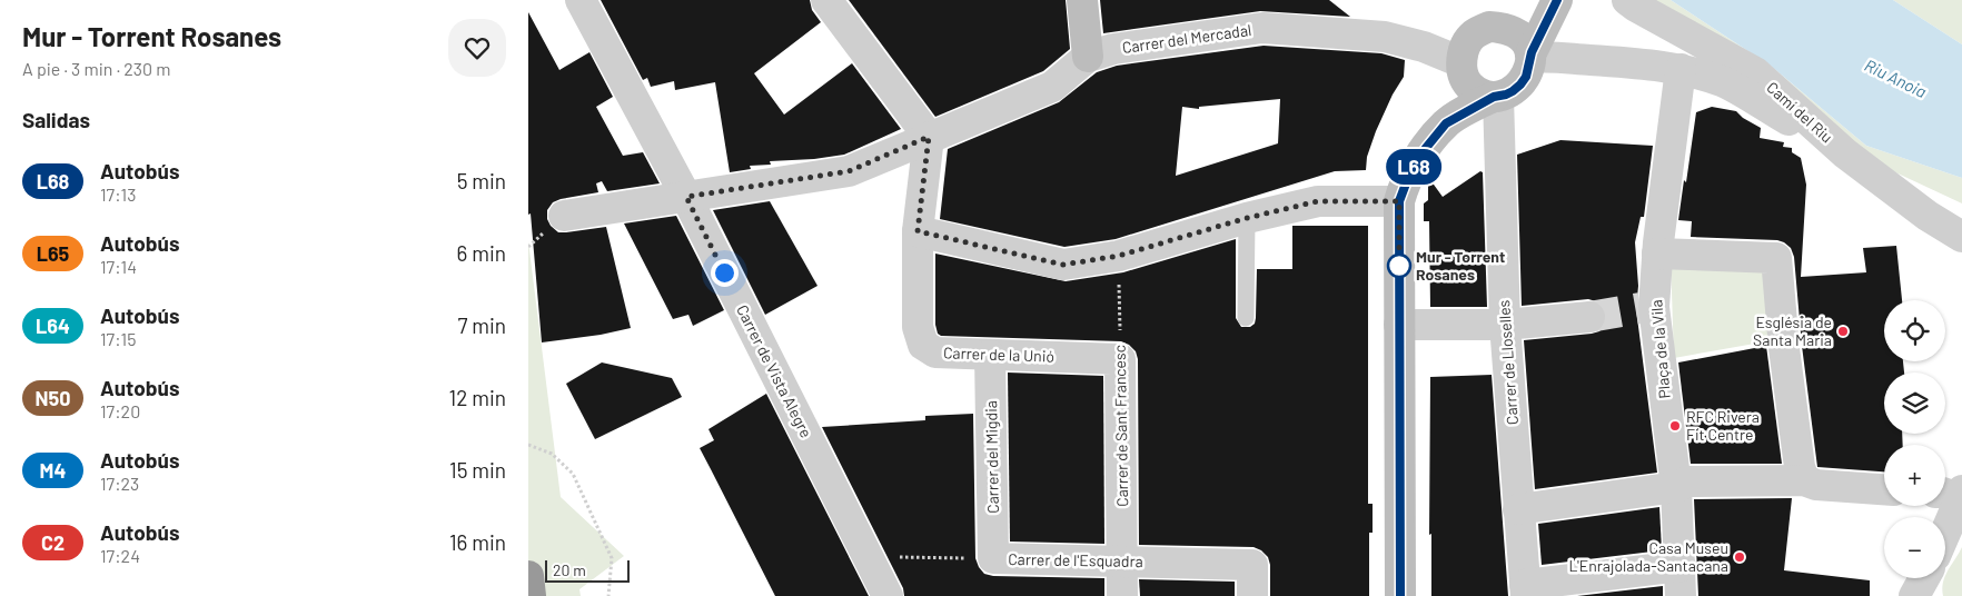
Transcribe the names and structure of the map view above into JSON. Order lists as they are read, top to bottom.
{
  "streets": {
    "street": [
      "Carrer del Mercadal",
      "Camí del Riu",
      "Plaça de la Vila",
      "Carrer de la Unió",
      "Carrer de Lloselles",
      "Carrer de Vista Alegre",
      "Carrer de Sant Francesc",
      "Carrer del Migdia",
      "Carrer de l'Esquadra"
    ]
  },
  "crossings": [
    ["Carrer del Mercadal", "Carrer de la Unió"],
    ["Carrer del Mercadal", "Carrer de Lloselles"],
    ["Carrer del Mercadal", "Carrer de Vista Alegre"],
    ["Carrer de la Unió", "Carrer de Sant Francesc"],
    ["Carrer de la Unió", "Carrer del Migdia"],
    ["Carrer de Vista Alegre", "Carrer de l'Esquadra"],
    ["Carrer de Sant Francesc", "Carrer de l'Esquadra"],
    ["Carrer del Migdia", "Carrer de l'Esquadra"]
  ],
  "water": ["Riu Anoia"],
  "places": [
    "Mur - Torrent Rosanes",
    "Església de Santa Maria",
    "RFC Rivera Fit Centre",
    "Casa Museu L'Enrajolada-Santacana"
  ],
  "lines": ["bus line L68"],
  "scale_bar": "20 m",
  "page": {
    "heading": [
      ["Mur - Torrent Rosanes", "A pie · 3 min · 230 m"],
      "Salidas"
    ],
    "on_map": "L68",
    "list": [
      {
        "mark": "L68",
        "name": "Autobús",
        "note": "17:13",
        "value": "5 min"
      },
      {
        "mark": "L65",
        "name": "Autobús",
        "note": "17:14",
        "value": "6 min"
      },
      {
        "mark": "L64",
        "name": "Autobús",
        "note": "17:15",
        "value": "7 min"
      },
      {
        "mark": "N50",
        "name": "Autobús",
        "note": "17:20",
        "value": "12 min"
      },
      {
        "mark": "M4",
        "name": "Autobús",
        "note": "17:23",
        "value": "15 min"
      },
      {
        "mark": "C2",
        "name": "Autobús",
        "note": "17:24",
        "value": "16 min"
      }
    ],
    "map_buttons": ["+", "−"],
    "scale": "20 m"
  }
}
